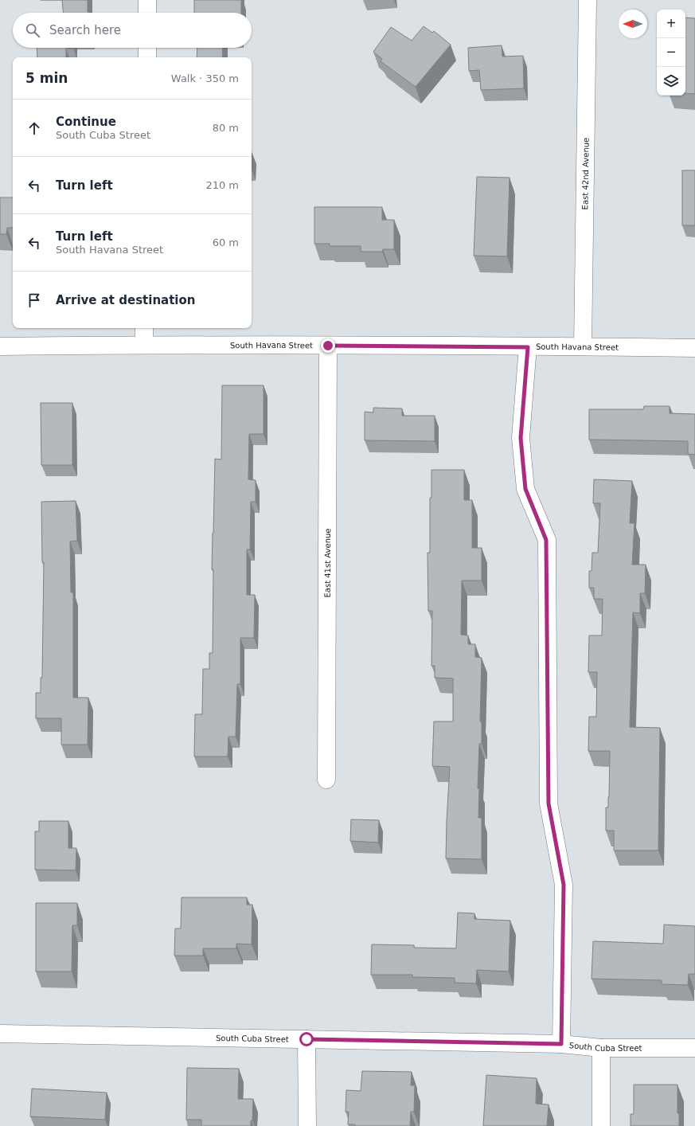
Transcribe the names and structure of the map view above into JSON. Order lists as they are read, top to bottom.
{
  "streets": {
    "street": [
      "East 42nd Avenue",
      "South Havana Street",
      "East 41st Avenue",
      "South Cuba Street"
    ]
  },
  "crossings": [
    ["East 42nd Avenue", "South Havana Street"],
    ["South Havana Street", "East 41st Avenue"]
  ],
  "north": "left",
  "page": {
    "map_buttons": ["+", "−"],
    "search": "Search here",
    "heading": ["5 min", "Walk · 350 m"],
    "list": [
      ["Continue", "South Cuba Street", "80 m"],
      ["Turn left", "210 m"],
      ["Turn left", "South Havana Street", "60 m"],
      "Arrive at destination"
    ]
  }
}
